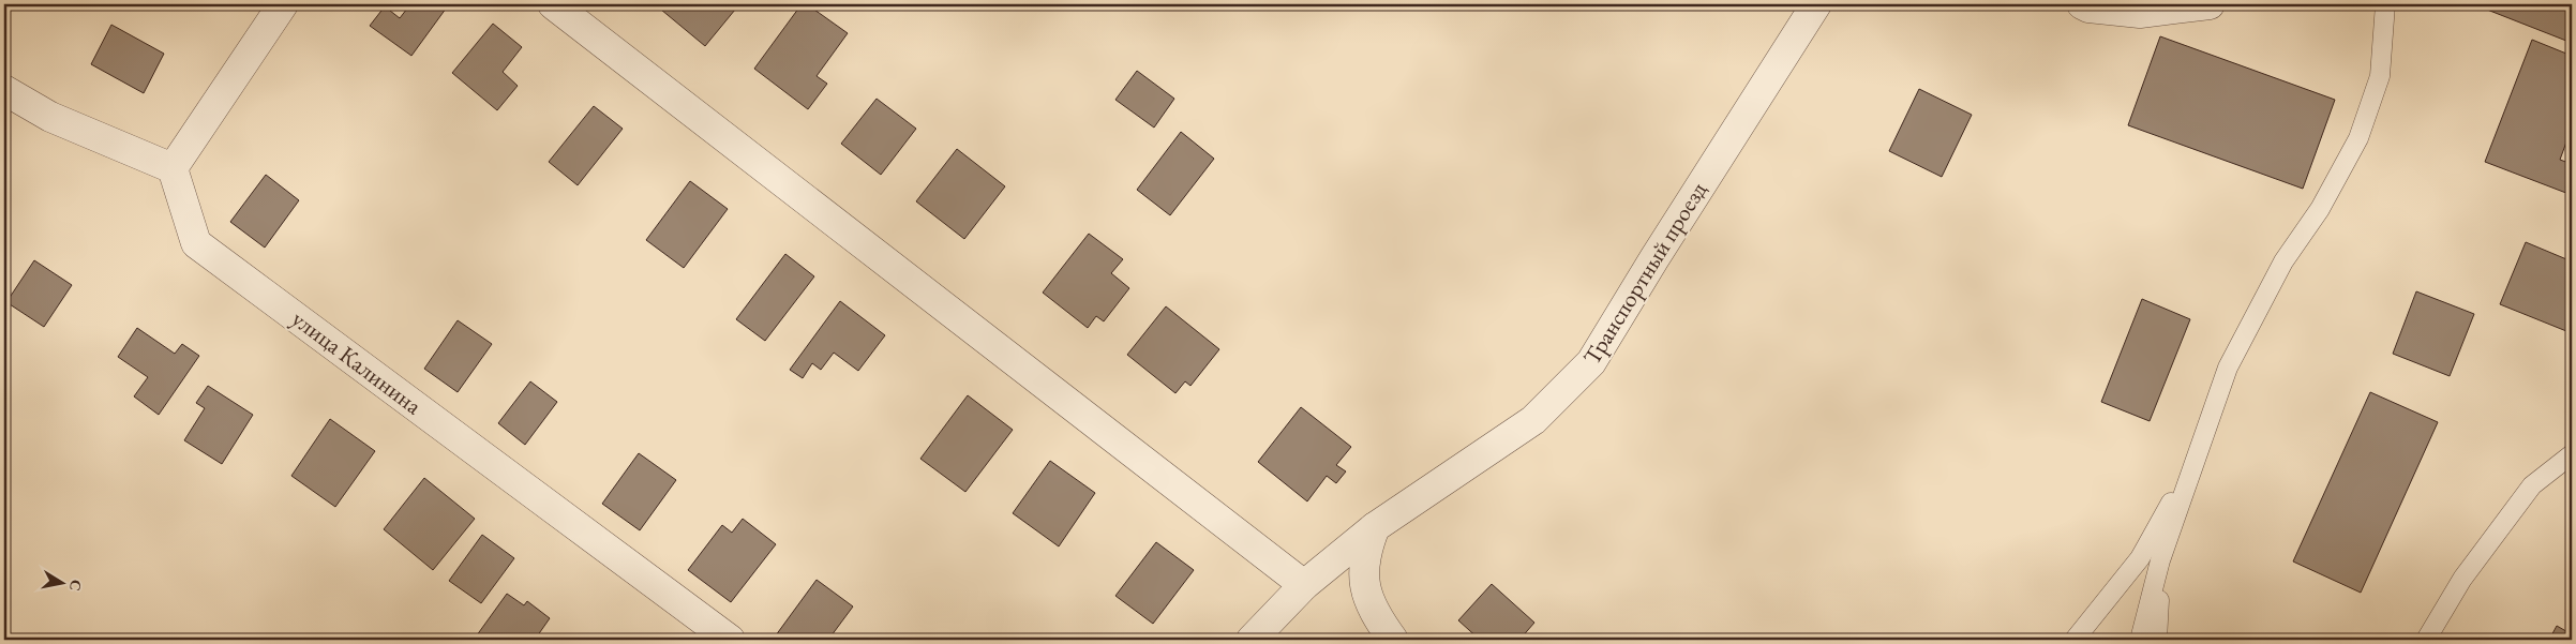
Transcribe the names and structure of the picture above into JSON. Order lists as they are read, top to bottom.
{
  "streets": {
    "street": ["Транспортный проезд", "улица Калинина"]
  },
  "north": "right"
}
